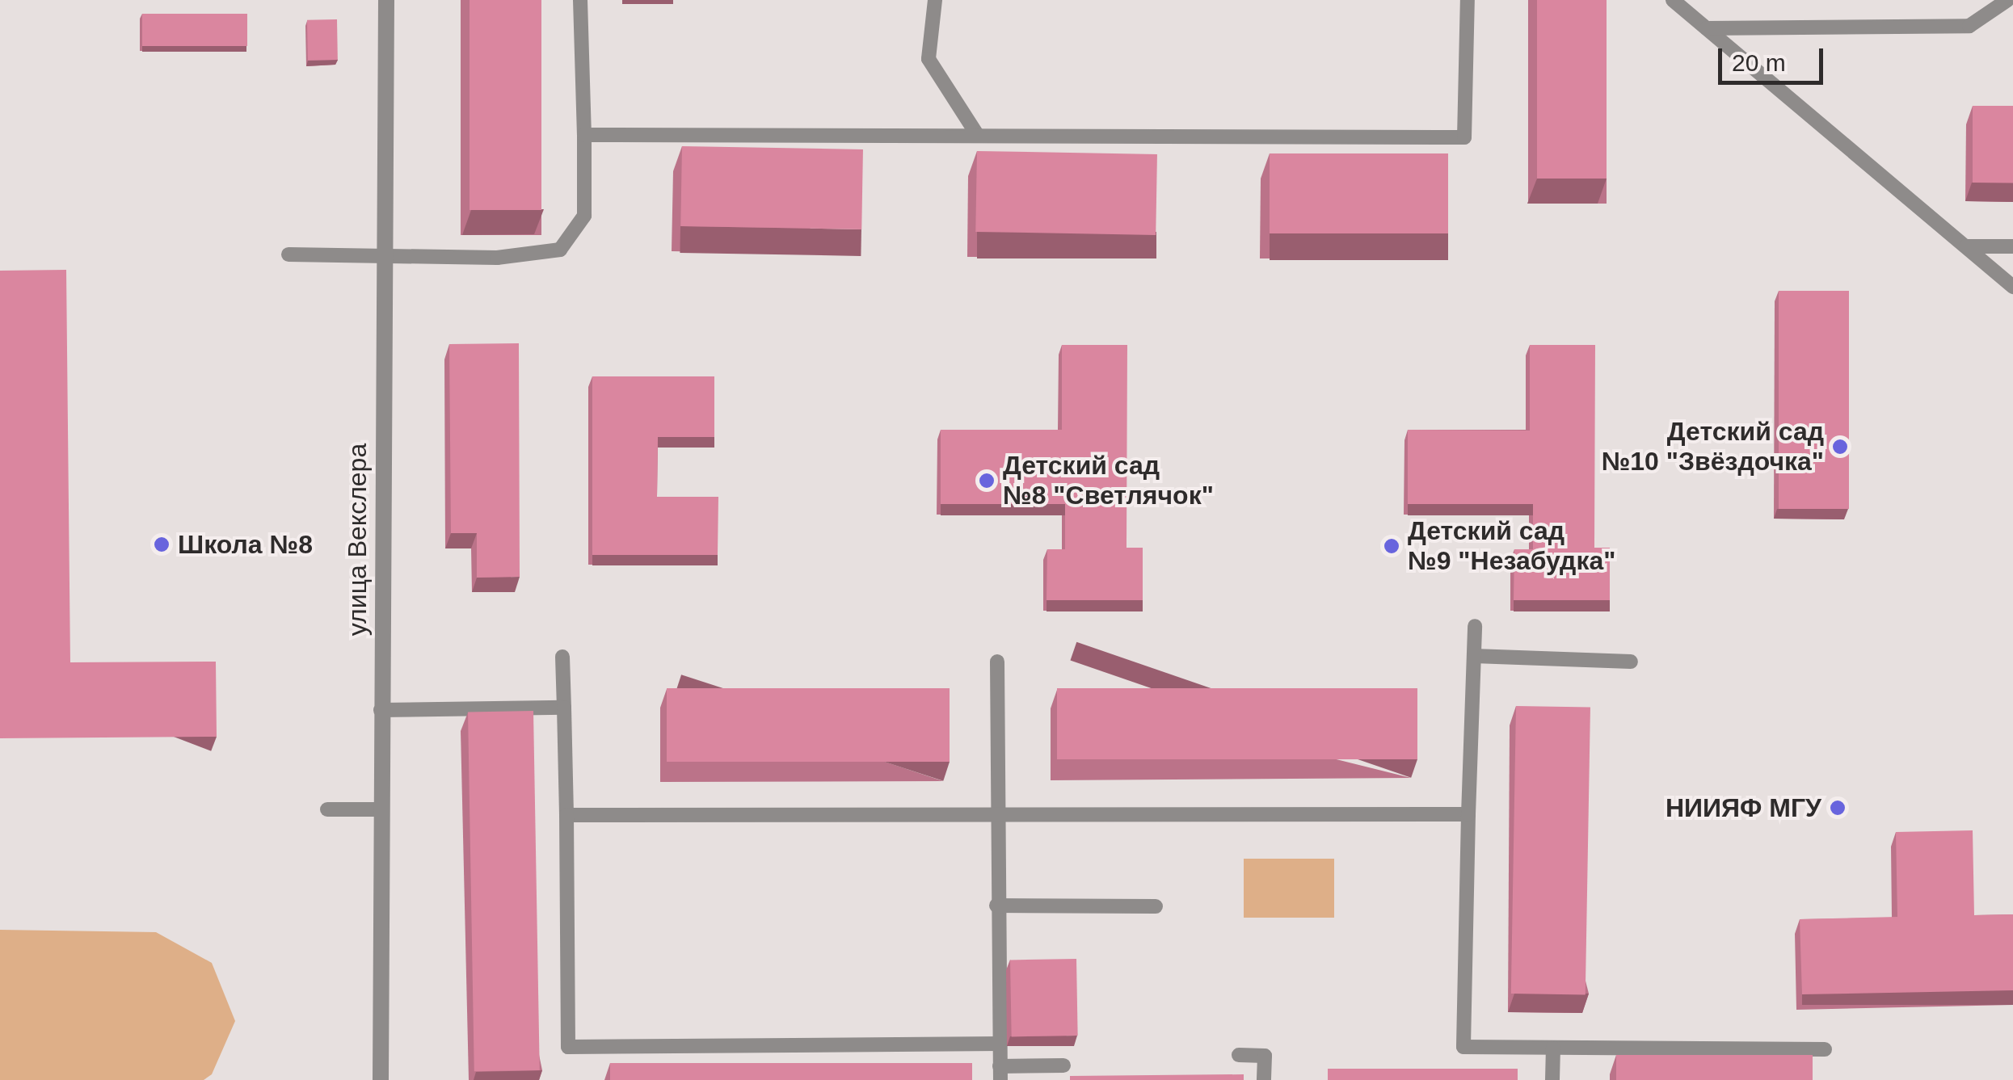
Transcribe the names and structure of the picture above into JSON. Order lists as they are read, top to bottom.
{
  "streets": {
    "street": ["улица Векслера"]
  },
  "places": [
    "Детский сад №10 \"Звёздочка\"",
    "Детский сад №8 \"Светлячок\"",
    "Школа №8",
    "Детский сад №9 \"Незабудка\"",
    "НИИЯФ МГУ"
  ],
  "scale_bar": "20 m"
}
